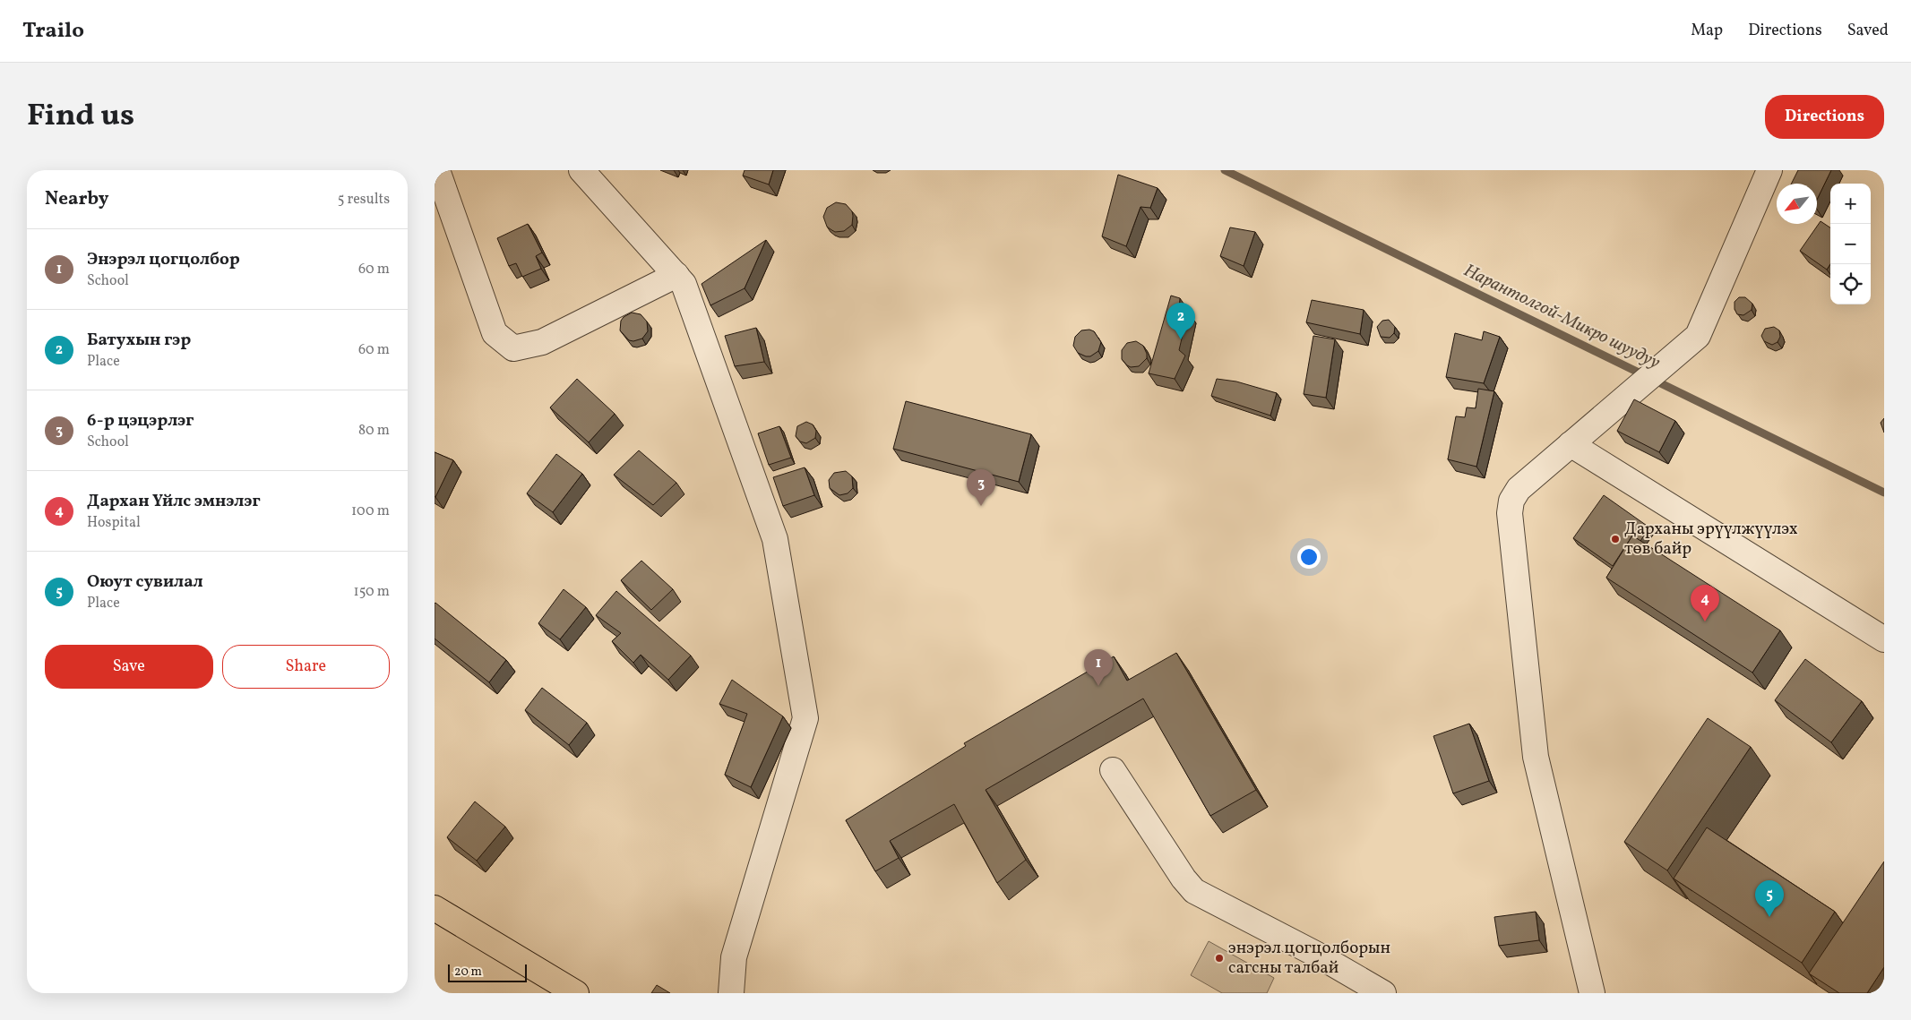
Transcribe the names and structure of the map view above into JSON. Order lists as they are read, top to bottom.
{
  "water": ["Нарантолгой-Микро шуудуу"],
  "places": ["Дарханы эрүүлжүүлэх төв байр", "энэрэл цогцолборын сагсны талбай"],
  "scale_bar": "20 m",
  "north": "bottom left",
  "page": {
    "header": "Trailo",
    "nav": ["Map", "Directions", "Saved"],
    "title": "Find us",
    "buttons": [
      "Directions",
      ["Save", "Share"]
    ],
    "heading": ["Nearby", "5 results"],
    "map_buttons": ["+", "−"],
    "list": [
      {
        "mark": "1",
        "name": "Энэрэл цогцолбор",
        "note": "School",
        "value": "60 m"
      },
      {
        "mark": "2",
        "name": "Батухын гэр",
        "note": "Place",
        "value": "60 m"
      },
      {
        "mark": "3",
        "name": "6-р цэцэрлэг",
        "note": "School",
        "value": "80 m"
      },
      {
        "mark": "4",
        "name": "Дархан Үйлс эмнэлэг",
        "note": "Hospital",
        "value": "100 m"
      },
      {
        "mark": "5",
        "name": "Оюут сувилал",
        "note": "Place",
        "value": "150 m"
      }
    ],
    "pins": [
      "2",
      "3",
      "4",
      "1",
      "5"
    ],
    "scale": "20 m"
  }
}
